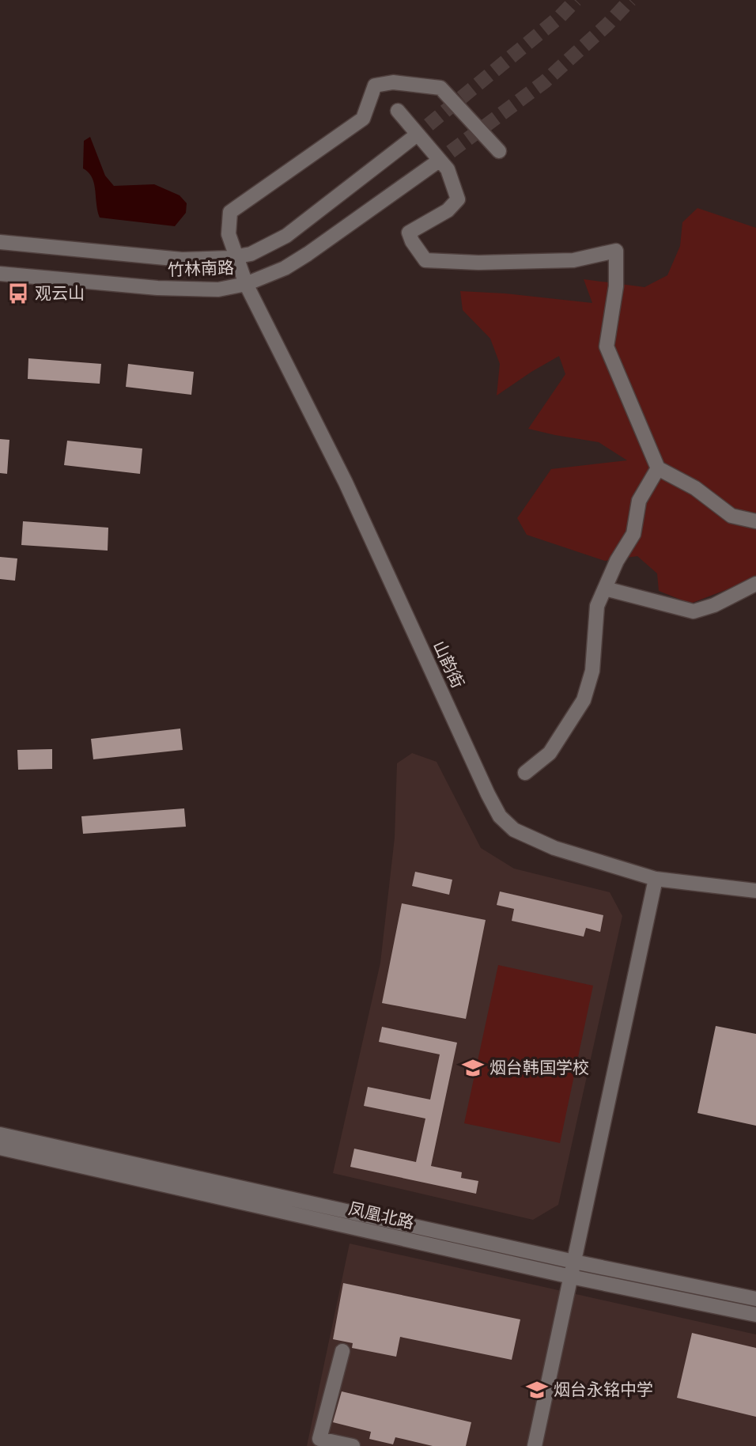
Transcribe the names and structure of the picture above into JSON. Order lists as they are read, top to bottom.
{
  "streets": {
    "street": ["竹林南路", "山韵街", "凤凰北路"]
  },
  "crossings": [
    ["竹林南路", "山韵街"]
  ],
  "places": {
    "bus stop": ["观云山"],
    "school or university": ["烟台韩国学校", "烟台永铭中学"]
  }
}
